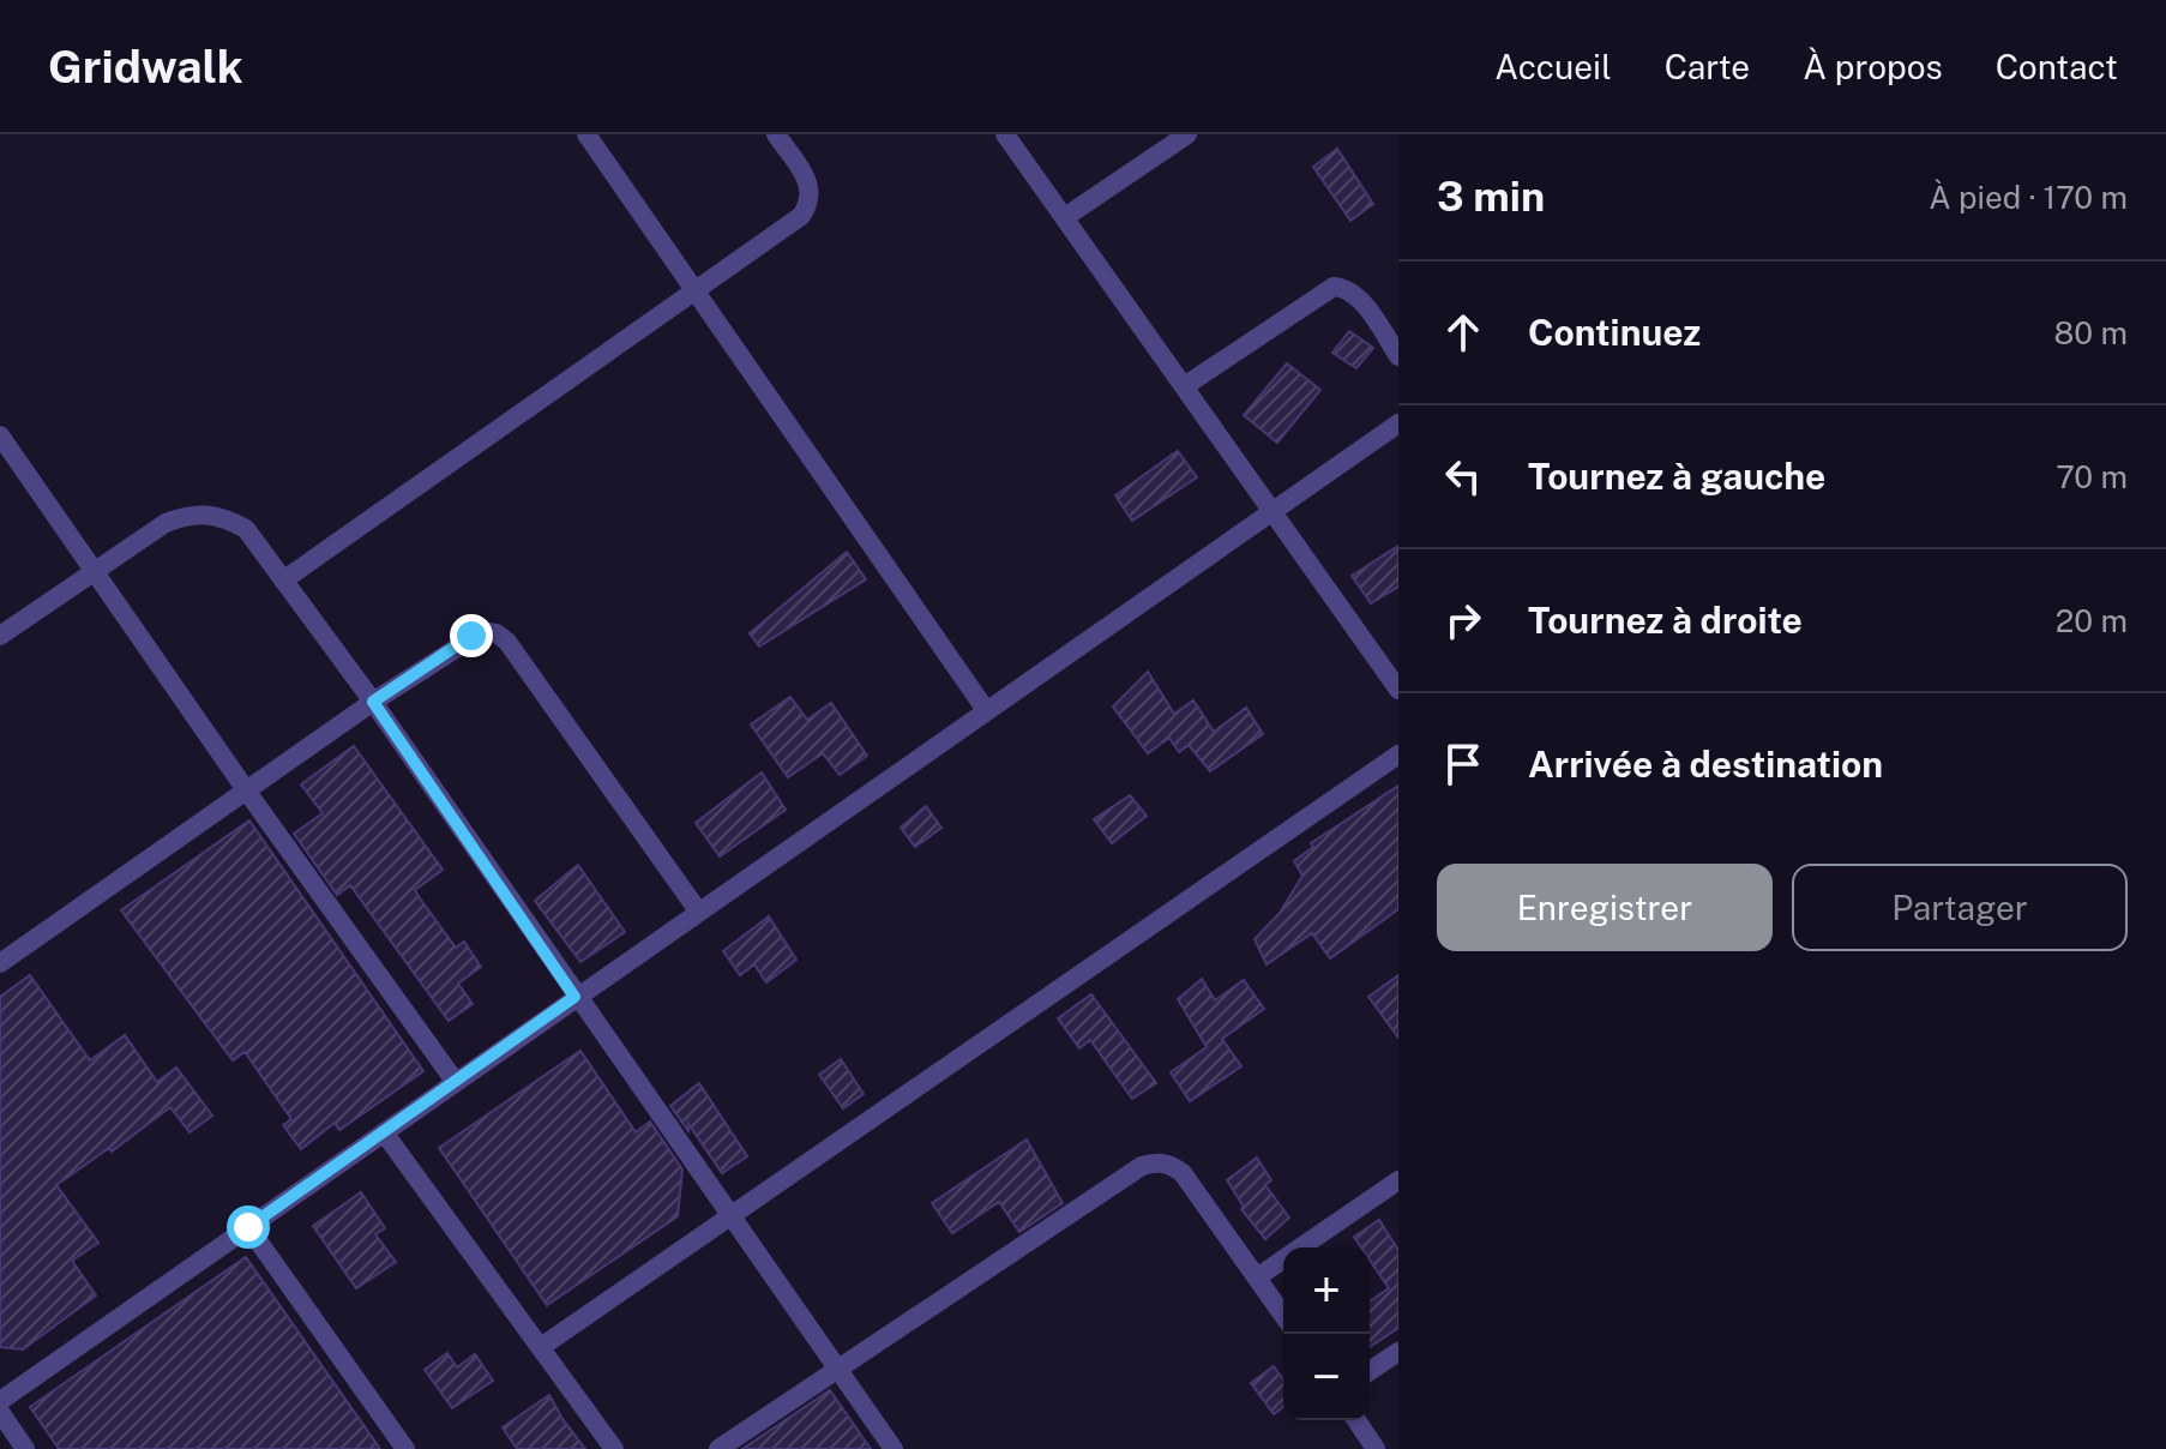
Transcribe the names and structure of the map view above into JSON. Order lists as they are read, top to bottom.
{
  "page": {
    "header": "Gridwalk",
    "nav": [
      "Accueil",
      "Carte",
      "À propos",
      "Contact"
    ],
    "heading": ["3 min", "À pied · 170 m"],
    "list": [
      ["Continuez", "80 m"],
      ["Tournez à gauche", "70 m"],
      ["Tournez à droite", "20 m"],
      "Arrivée à destination"
    ],
    "buttons": ["Enregistrer", "Partager"],
    "map_buttons": ["+", "−"]
  }
}
